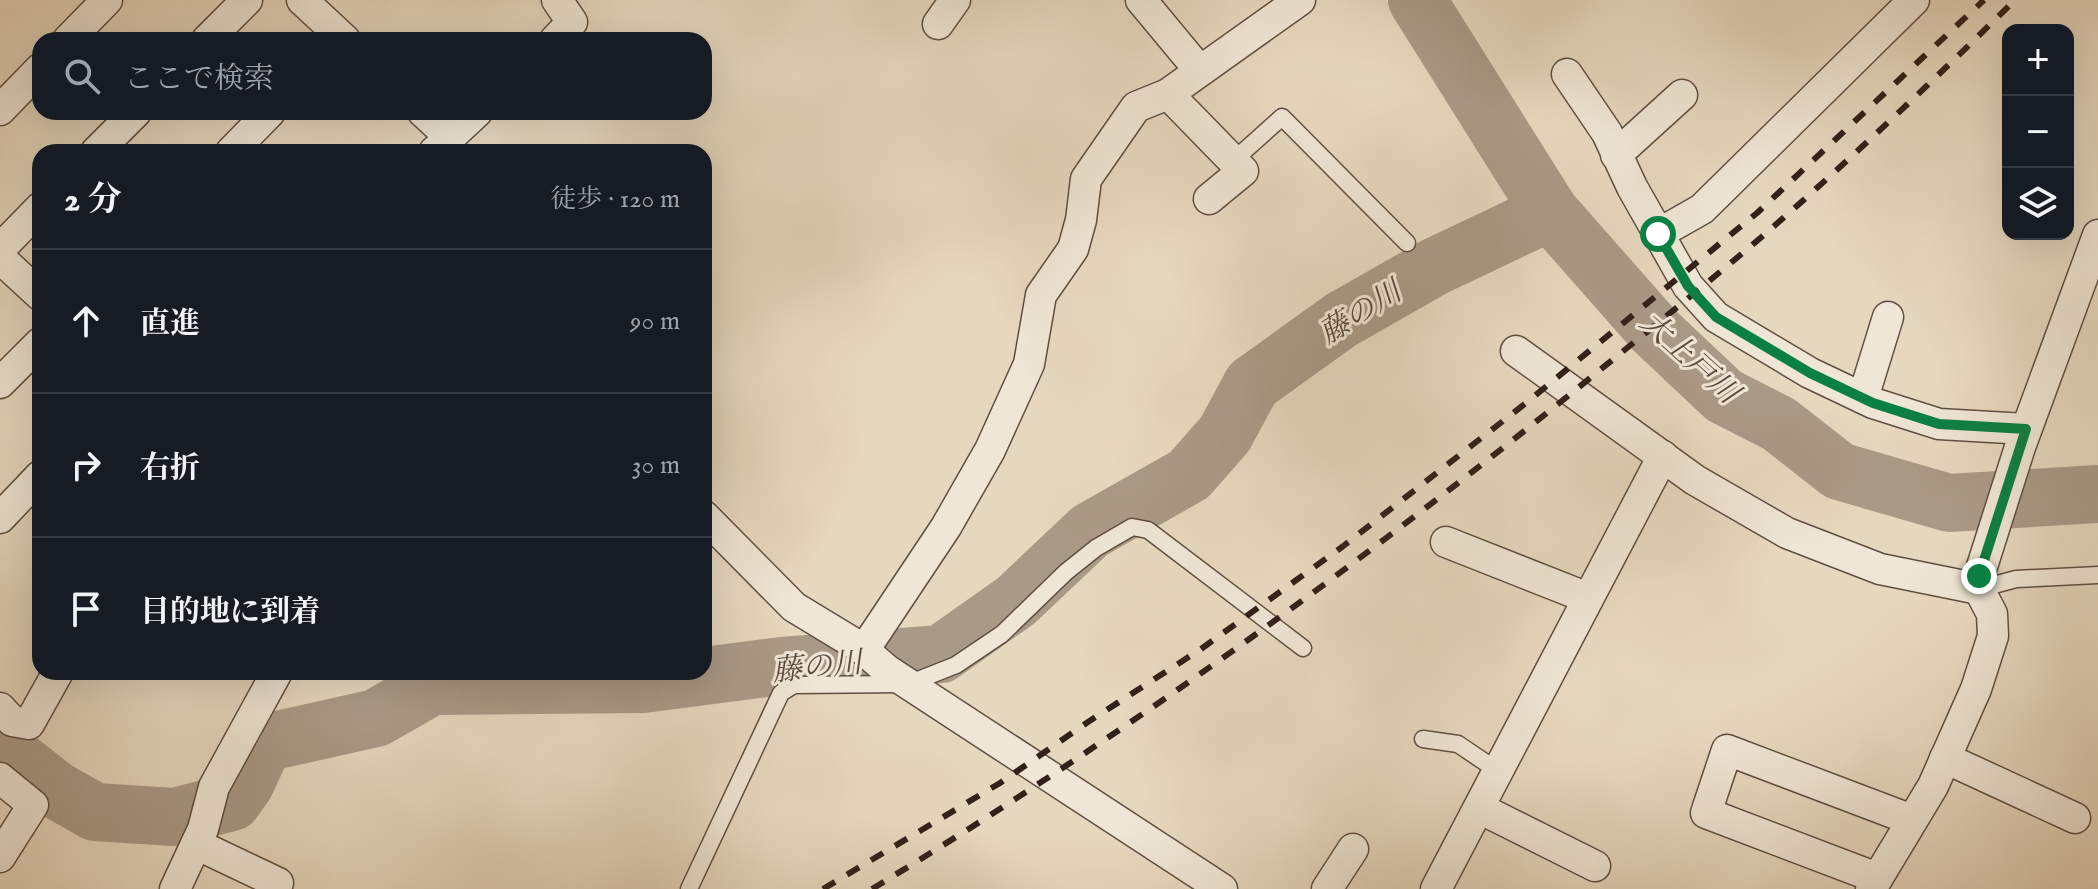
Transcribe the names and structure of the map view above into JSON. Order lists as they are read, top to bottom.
{
  "water": ["藤の川", "大上戸川"],
  "page": {
    "map_buttons": ["+", "−"],
    "search": "ここで検索",
    "heading": ["2 分", "徒歩 · 120 m"],
    "list": [
      ["直進", "90 m"],
      ["右折", "30 m"],
      "目的地に到着"
    ]
  }
}
